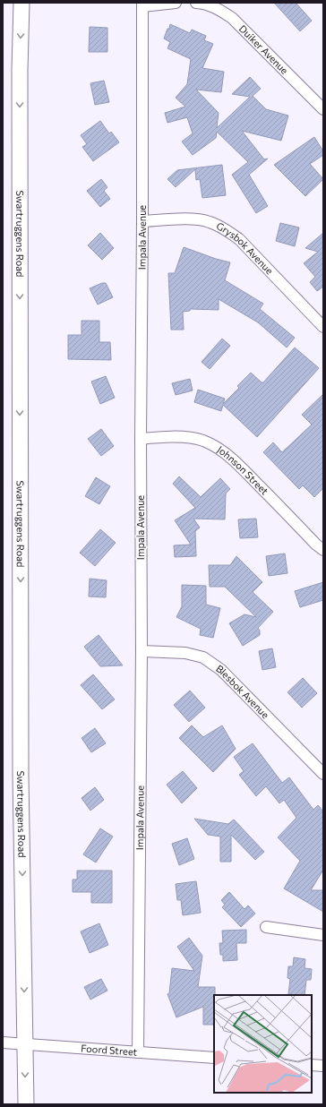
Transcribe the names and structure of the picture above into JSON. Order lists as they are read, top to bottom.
{
  "streets": {
    "main road": ["Swartruggens Road"],
    "street": [
      "Duiker Avenue",
      "Impala Avenue",
      "Grysbok Avenue",
      "Johnson Street",
      "Blesbok Avenue",
      "Foord Street"
    ]
  },
  "crossings": [
    ["Swartruggens Road", "Foord Street"],
    ["Impala Avenue", "Grysbok Avenue"],
    ["Impala Avenue", "Johnson Street"],
    ["Impala Avenue", "Blesbok Avenue"],
    ["Impala Avenue", "Foord Street"]
  ],
  "one_way": ["Swartruggens Road"]
}
